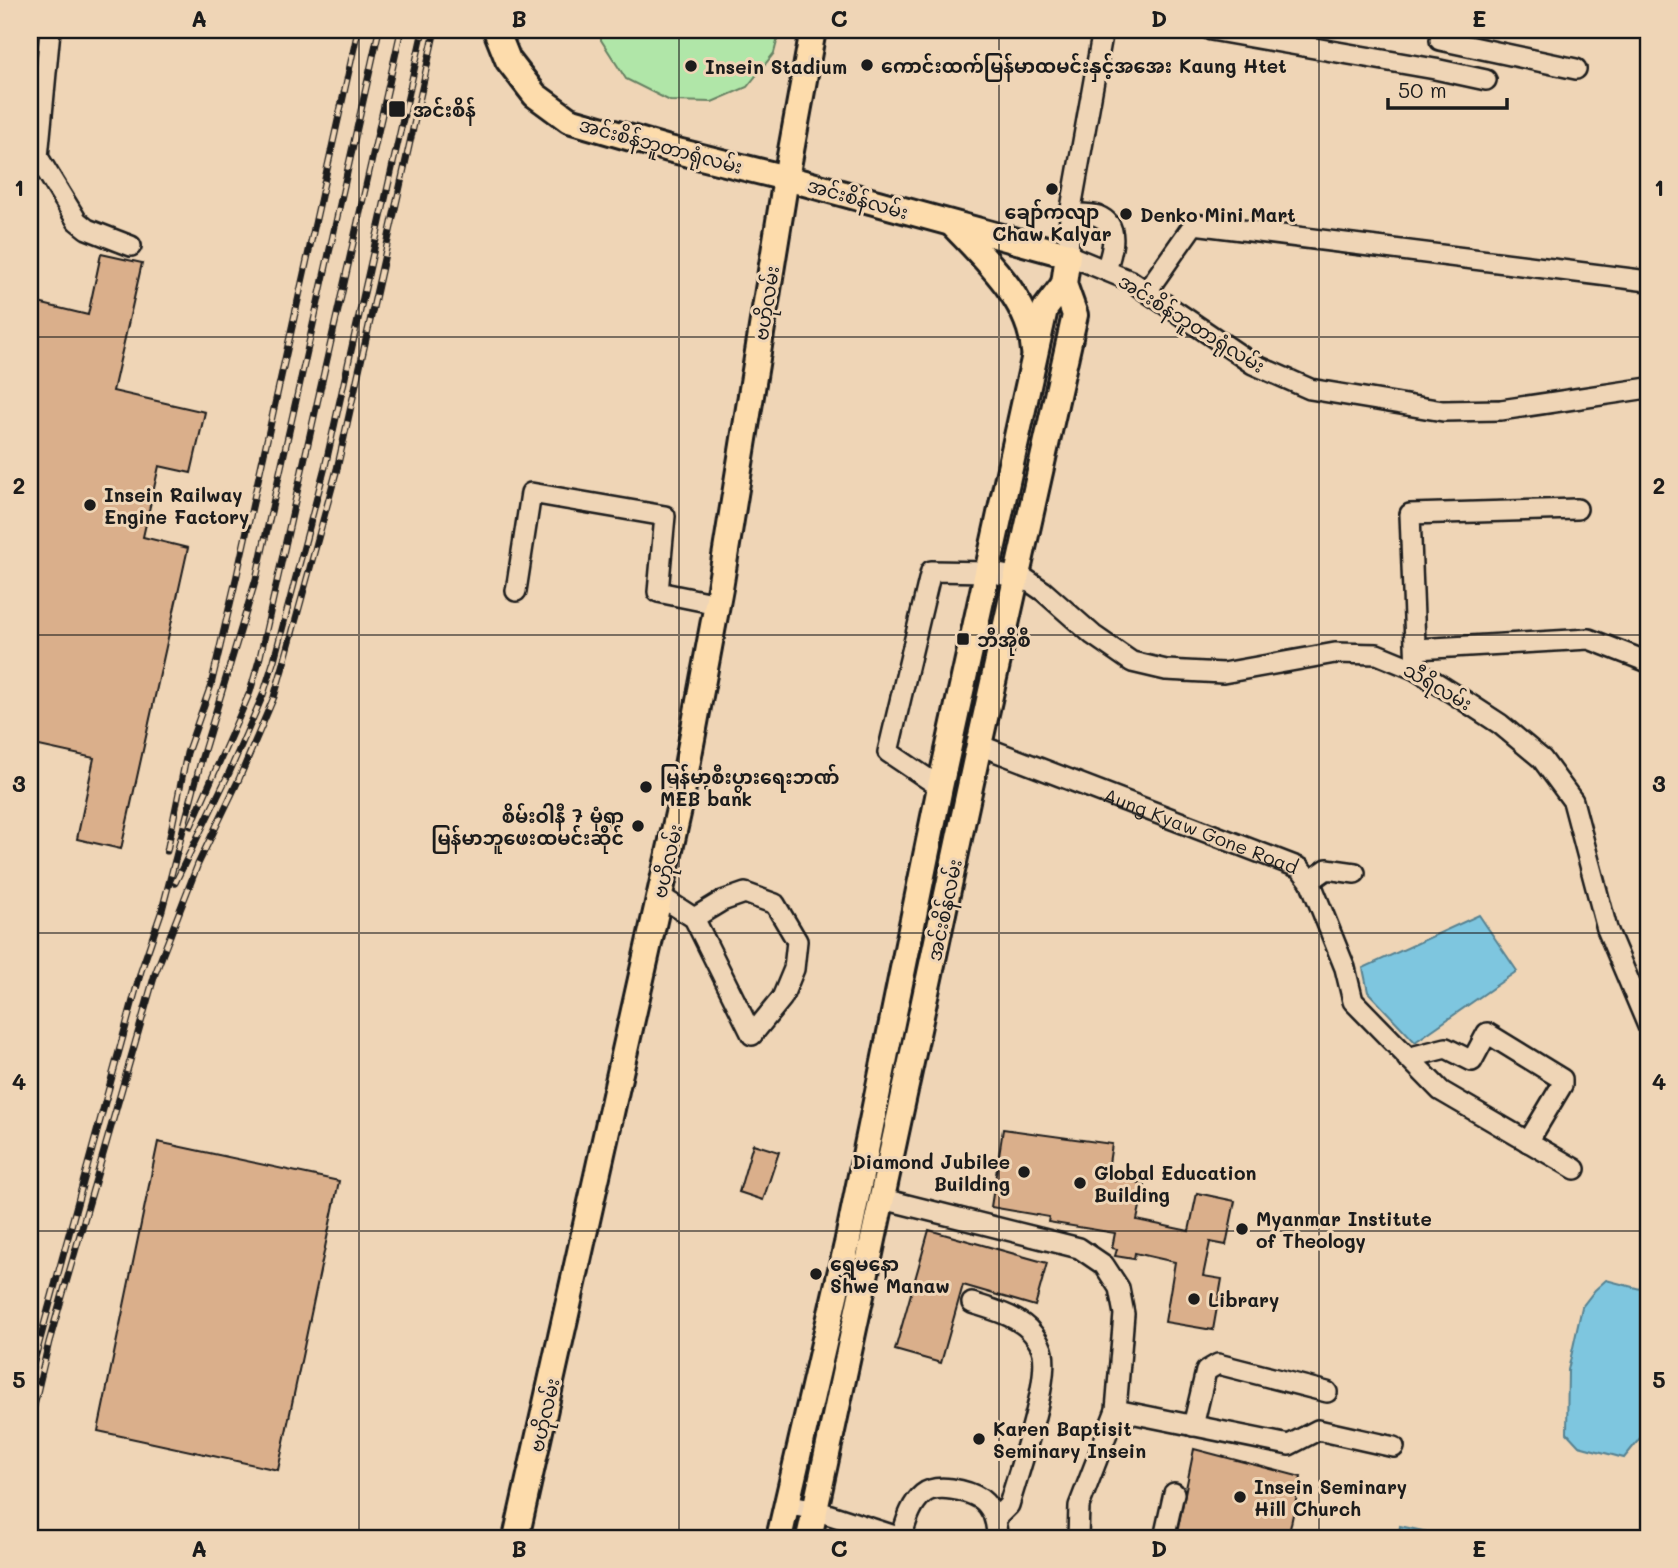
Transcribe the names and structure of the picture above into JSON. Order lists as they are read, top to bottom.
{
  "streets": {
    "main road": ["အင်းစိန်ဘူတာရုံလမ်း", "အင်းစိန်လမ်း", "ဗဟိုလမ်း"],
    "street": ["သီရိလမ်း", "Aung Kyaw Gone Road"]
  },
  "crossings": [
    ["အင်းစိန်ဘူတာရုံလမ်း", "အင်းစိန်လမ်း"],
    ["အင်းစိန်ဘူတာရုံလမ်း", "ဗဟိုလမ်း"],
    ["အင်းစိန်လမ်း", "ဗဟိုလမ်း"],
    ["အင်းစိန်လမ်း", "သီရိလမ်း"],
    ["အင်းစိန်လမ်း", "Aung Kyaw Gone Road"]
  ],
  "places": {
    "other": [
      "ကောင်းထက်မြန်မာထမင်းနှင့်အအေး Kaung Htet",
      "Insein Stadium",
      "ချော်ကလျာ Chaw Kalyar",
      "Denko Mini Mart",
      "Insein Railway Engine Factory",
      "မြန်မာ့စီးပွားရေးဘဏ် MEB bank",
      "စိမ်းဝါနီ 7 မုံရွာ မြန်မာဘူဖေးထမင်းဆိုင်",
      "Diamond Jubilee Building",
      "Global Education Building",
      "Myanmar Institute of Theology",
      "ရွှေမနော Shwe Manaw",
      "Library",
      "Karen Baptisit Seminary Insein",
      "Insein Seminary Hill Church"
    ],
    "transit": ["အင်းစိန်", "ဘီအိုစီ"]
  },
  "scale_bar": "50 m",
  "grid": {
    "columns": [
      "A",
      "B",
      "C",
      "D",
      "E"
    ],
    "rows": [
      "1",
      "2",
      "3",
      "4",
      "5"
    ]
  }
}
